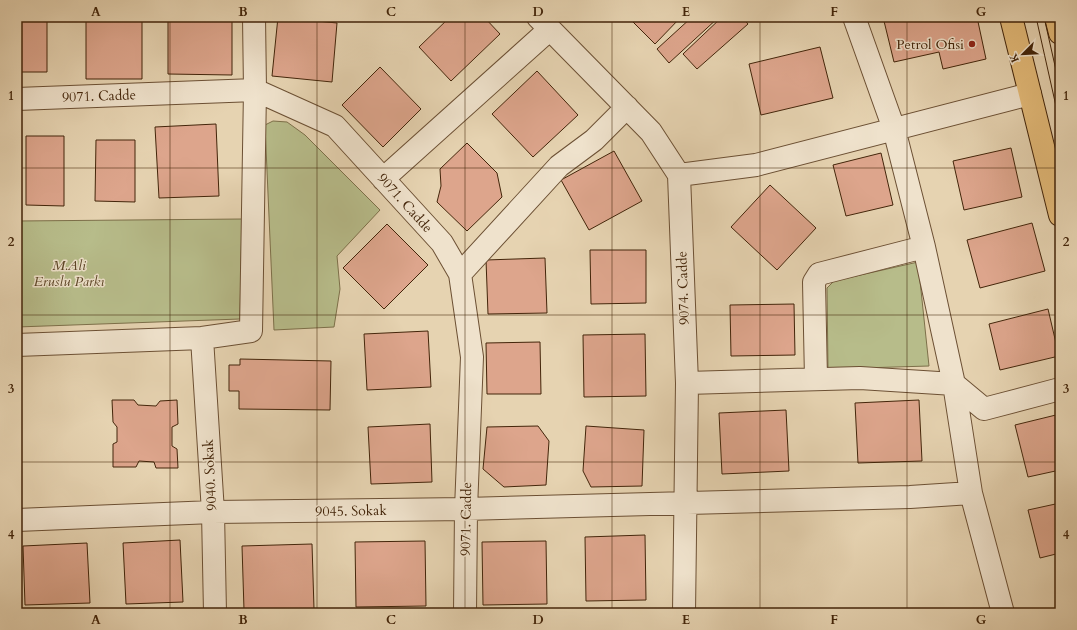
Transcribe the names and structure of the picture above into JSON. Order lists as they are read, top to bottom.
{
  "streets": {
    "street": [
      "9071. Cadde",
      "9074. Cadde",
      "9040. Sokak",
      "9045. Sokak"
    ]
  },
  "crossings": [
    ["9071. Cadde", "9045. Sokak"],
    ["9074. Cadde", "9045. Sokak"],
    ["9040. Sokak", "9045. Sokak"]
  ],
  "parks": ["M.Ali Eruslu Parkı"],
  "places": ["Petrol Ofisi"],
  "north": "bottom left",
  "grid": {
    "columns": [
      "A",
      "B",
      "C",
      "D",
      "E",
      "F",
      "G"
    ],
    "rows": [
      "1",
      "2",
      "3",
      "4"
    ]
  }
}
